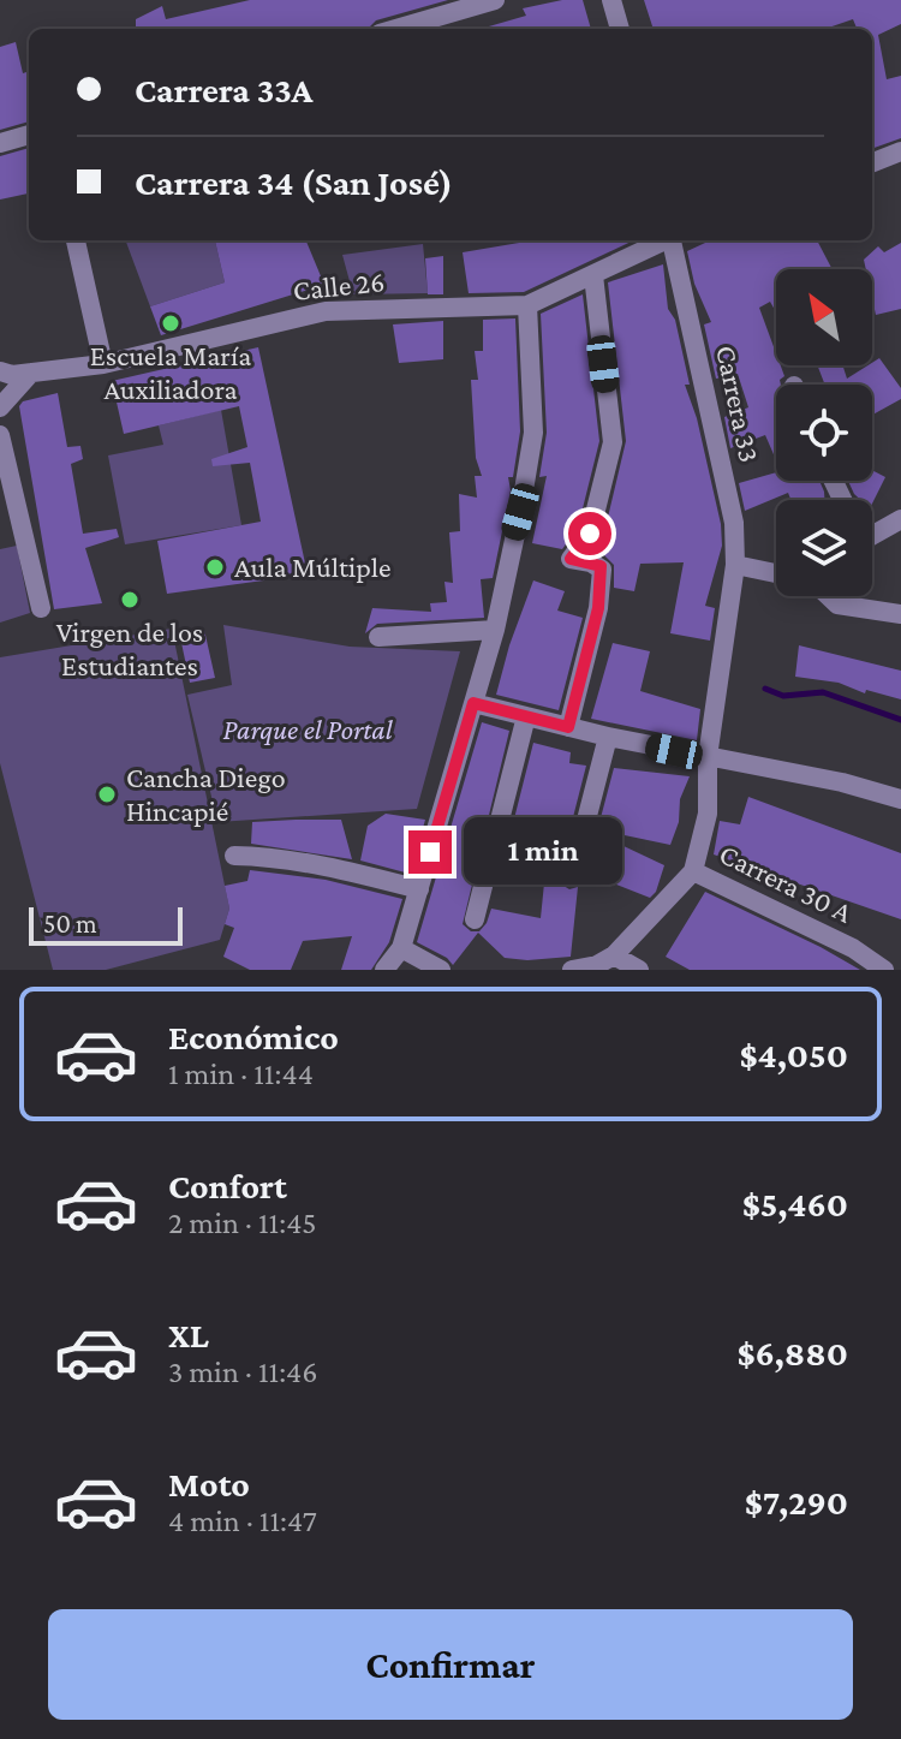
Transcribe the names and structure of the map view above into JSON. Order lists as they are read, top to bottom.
{
  "streets": {
    "street": ["Calle 26", "Carrera 33", "Carrera 30 A"]
  },
  "crossings": [
    ["Carrera 33", "Carrera 30 A"]
  ],
  "parks": ["Parque el Portal"],
  "places": [
    "Escuela María Auxiliadora",
    "Aula Múltiple",
    "Virgen de los Estudiantes",
    "Cancha Diego Hincapié"
  ],
  "scale_bar": "50 m",
  "north": "top left",
  "page": {
    "banner": ["Carrera 33A", "Carrera 34 (San José)"],
    "bubble": "1 min",
    "scale": "50 m",
    "list": [
      {
        "name": "Económico",
        "note": "1 min · 11:44",
        "value": "$4,050"
      },
      {
        "name": "Confort",
        "note": "2 min · 11:45",
        "value": "$5,460"
      },
      {
        "name": "XL",
        "note": "3 min · 11:46",
        "value": "$6,880"
      },
      {
        "name": "Moto",
        "note": "4 min · 11:47",
        "value": "$7,290"
      }
    ],
    "buttons": "Confirmar"
  }
}
